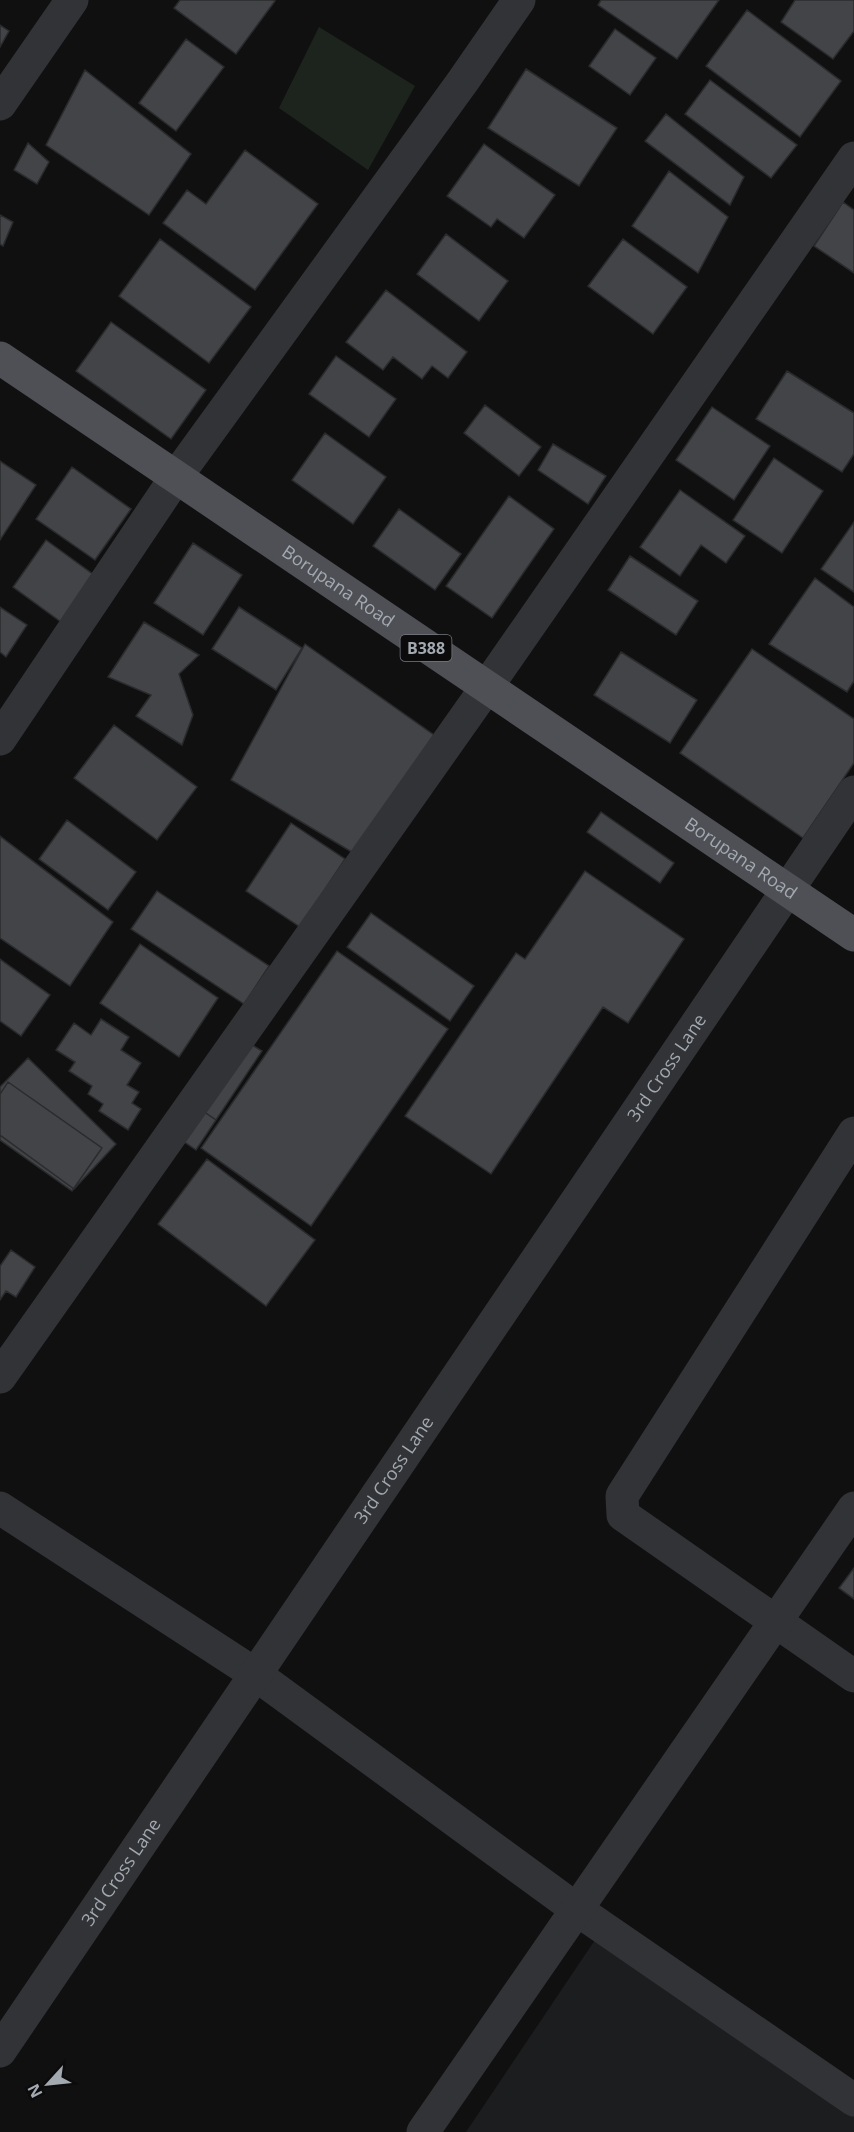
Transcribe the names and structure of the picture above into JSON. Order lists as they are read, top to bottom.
{
  "streets": {
    "main road": ["Borupana Road", "B388"],
    "street": ["3rd Cross Lane"]
  },
  "crossings": [
    ["Borupana Road", "3rd Cross Lane"]
  ],
  "north": "bottom left"
}
